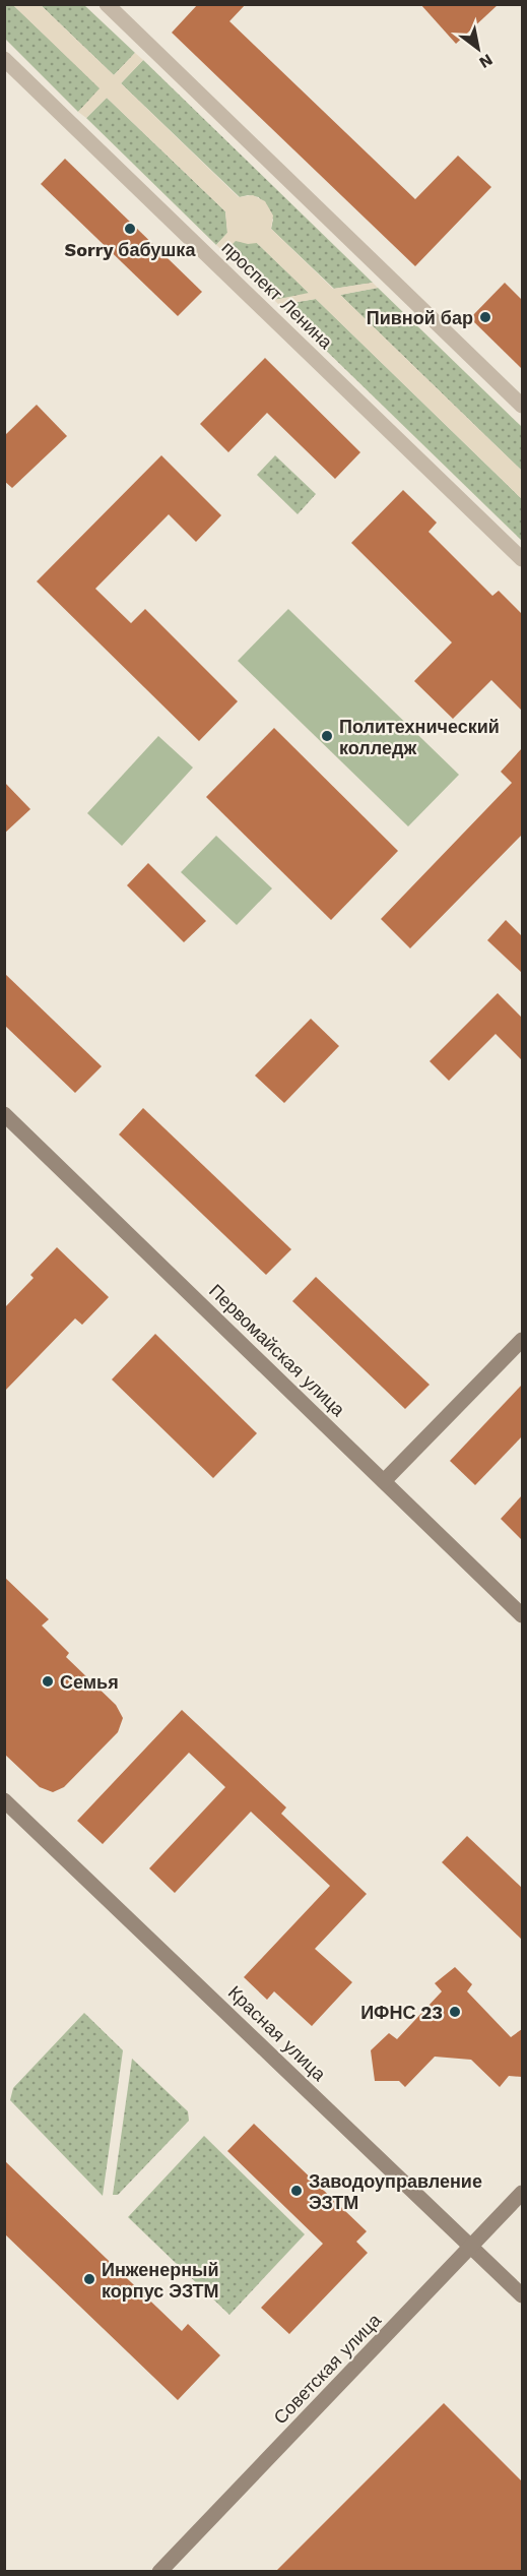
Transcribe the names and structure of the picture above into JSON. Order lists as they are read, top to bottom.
{
  "streets": {
    "main road": ["Первомайская улица", "Красная улица", "Советская улица"],
    "street": ["проспект Ленина"]
  },
  "crossings": [
    ["Красная улица", "Советская улица"]
  ],
  "places": [
    "Sorry бабушка",
    "Пивной бар",
    "Политехнический колледж",
    "Семья",
    "ИФНС 23",
    "Заводоуправление ЭЗТМ",
    "Инженерный корпус ЭЗТМ"
  ],
  "north": "bottom right"
}
